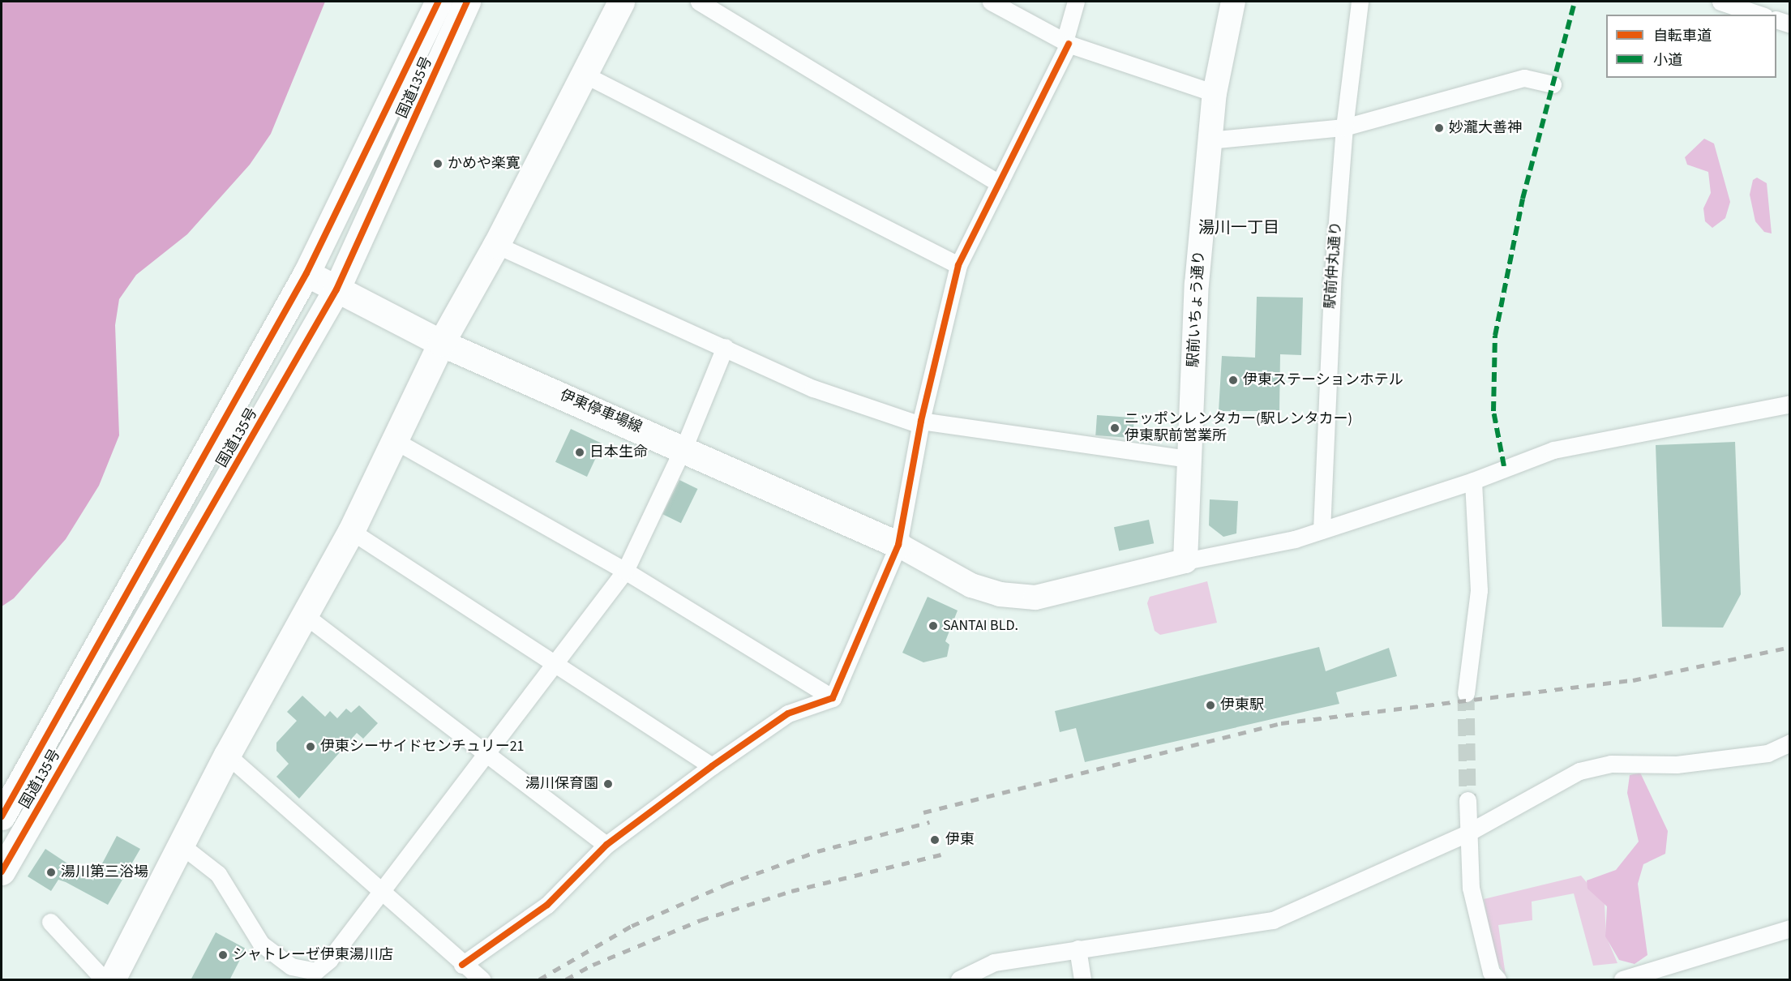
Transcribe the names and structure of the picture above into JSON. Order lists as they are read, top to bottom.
{
  "streets": {
    "main road": ["国道135号", "伊東停車場線"],
    "street": ["駅前仲丸通り", "駅前いちょう通り"]
  },
  "crossings": [
    ["国道135号", "伊東停車場線"]
  ],
  "districts": ["湯川一丁目"],
  "places": [
    "妙瀧大善神",
    "かめや楽寛",
    "伊東ステーションホテル",
    "ニッポンレンタカー(駅レンタカー) 伊東駅前営業所",
    "日本生命",
    "SANTAI BLD.",
    "伊東駅",
    "伊東シーサイドセンチュリー21",
    "湯川保育園",
    "伊東",
    "湯川第三浴場",
    "シャトレーゼ伊東湯川店"
  ],
  "legend": ["自転車道", "小道"]
}
